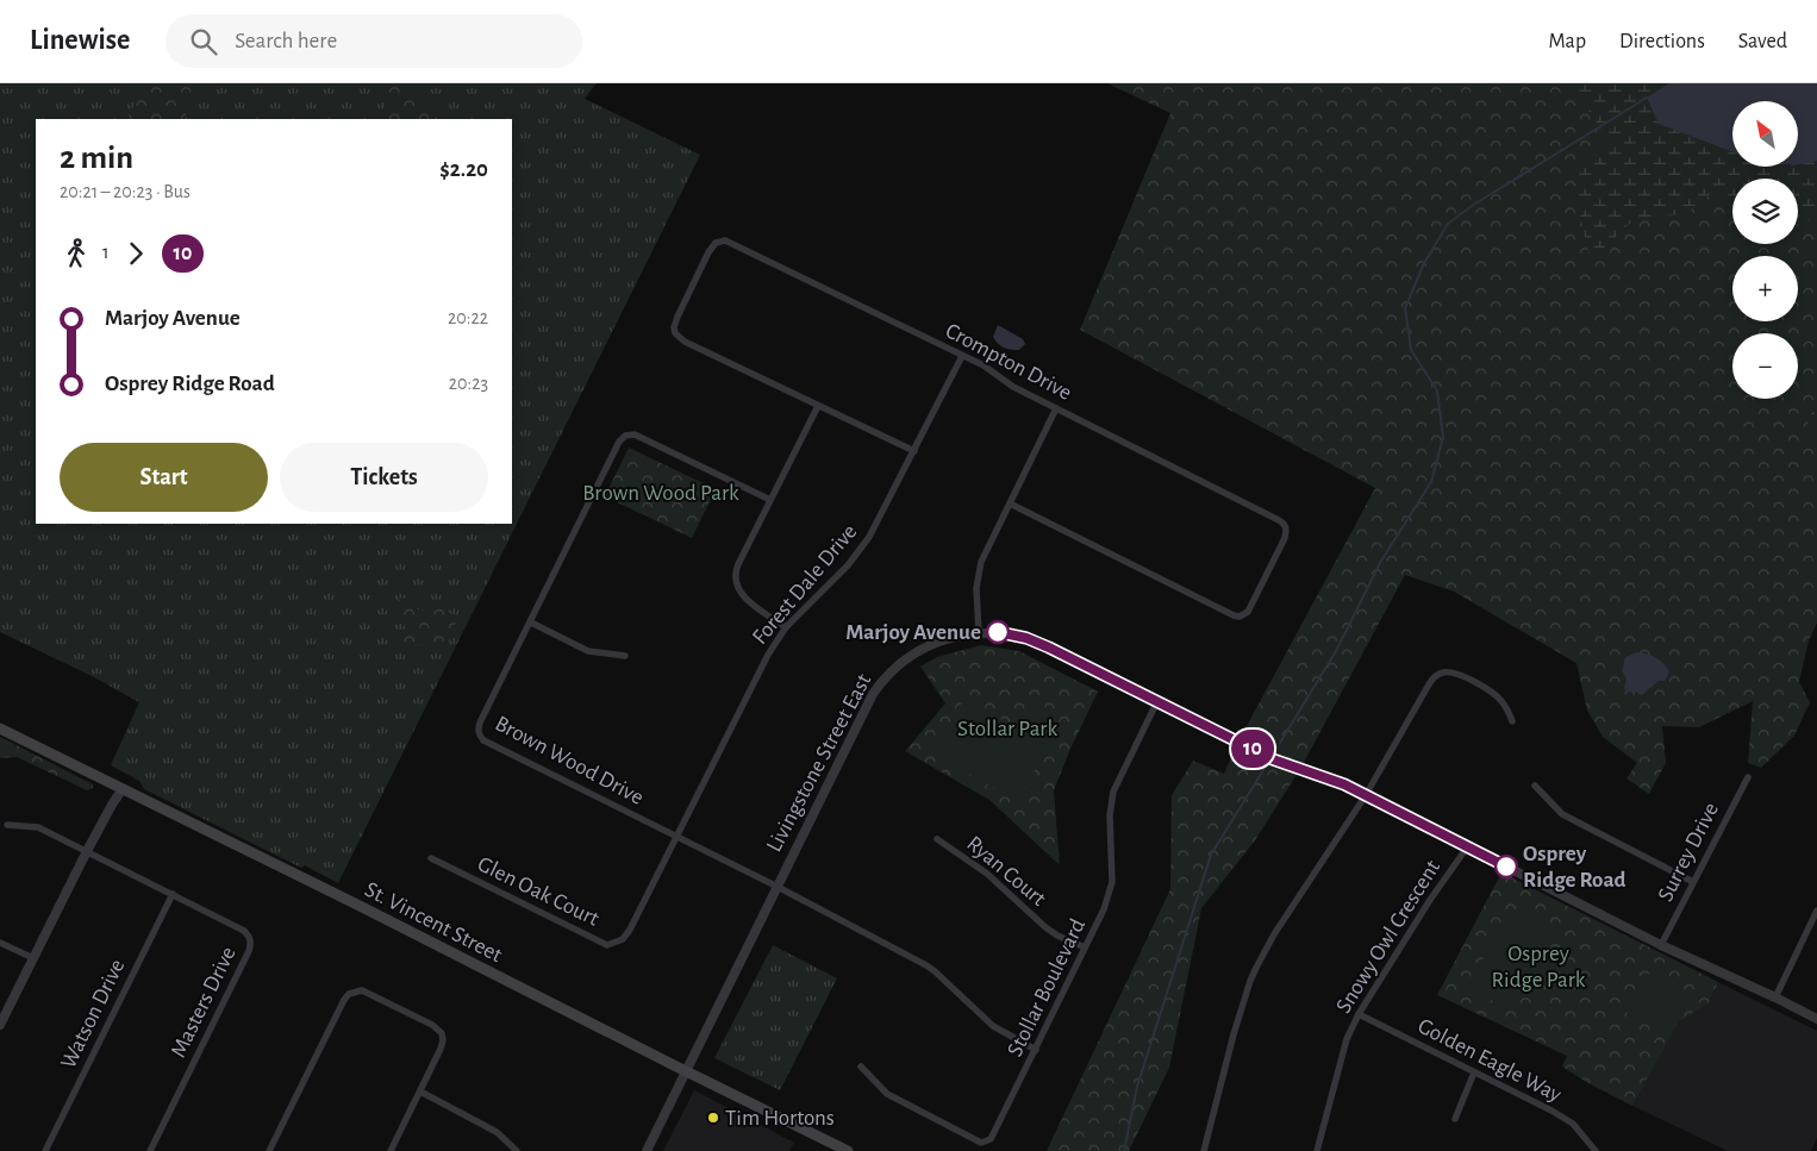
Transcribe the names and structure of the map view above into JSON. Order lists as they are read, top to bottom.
{
  "streets": {
    "main road": ["St. Vincent Street"],
    "street": [
      "Crompton Drive",
      "Forest Dale Drive",
      "Brown Wood Drive",
      "Livingstone Street East",
      "Surrey Drive",
      "Ryan Court",
      "Glen Oak Court",
      "Snowy Owl Crescent",
      "Stollar Boulevard",
      "Masters Drive",
      "Watson Drive",
      "Golden Eagle Way"
    ]
  },
  "crossings": [
    ["Crompton Drive", "Forest Dale Drive"],
    ["Forest Dale Drive", "Brown Wood Drive"],
    ["Forest Dale Drive", "Glen Oak Court"],
    ["Brown Wood Drive", "Livingstone Street East"],
    ["Brown Wood Drive", "Glen Oak Court"],
    ["Brown Wood Drive", "Stollar Boulevard"],
    ["Livingstone Street East", "Surrey Drive"],
    ["Livingstone Street East", "St. Vincent Street"],
    ["Livingstone Street East", "Snowy Owl Crescent"],
    ["Livingstone Street East", "Stollar Boulevard"],
    ["Ryan Court", "Stollar Boulevard"],
    ["Snowy Owl Crescent", "Golden Eagle Way"],
    ["Masters Drive", "Watson Drive"]
  ],
  "parks": ["Brown Wood Park", "Stollar Park", "Osprey Ridge Park"],
  "places": ["Marjoy Avenue", "Osprey Ridge Road", "Tim Hortons"],
  "lines": ["bus line 10"],
  "north": "top left",
  "page": {
    "header": "Linewise",
    "search": "Search here",
    "nav": ["Map", "Directions", "Saved"],
    "on_map": "10",
    "map_buttons": ["+", "−"],
    "heading": ["2 min", "20:21 – 20:23 · Bus", "$2.20"],
    "legs": ["1", "10"],
    "list": [
      {
        "name": "Marjoy Avenue",
        "value": "20:22"
      },
      {
        "name": "Osprey Ridge Road",
        "value": "20:23"
      }
    ],
    "buttons": ["Start", "Tickets"]
  }
}
